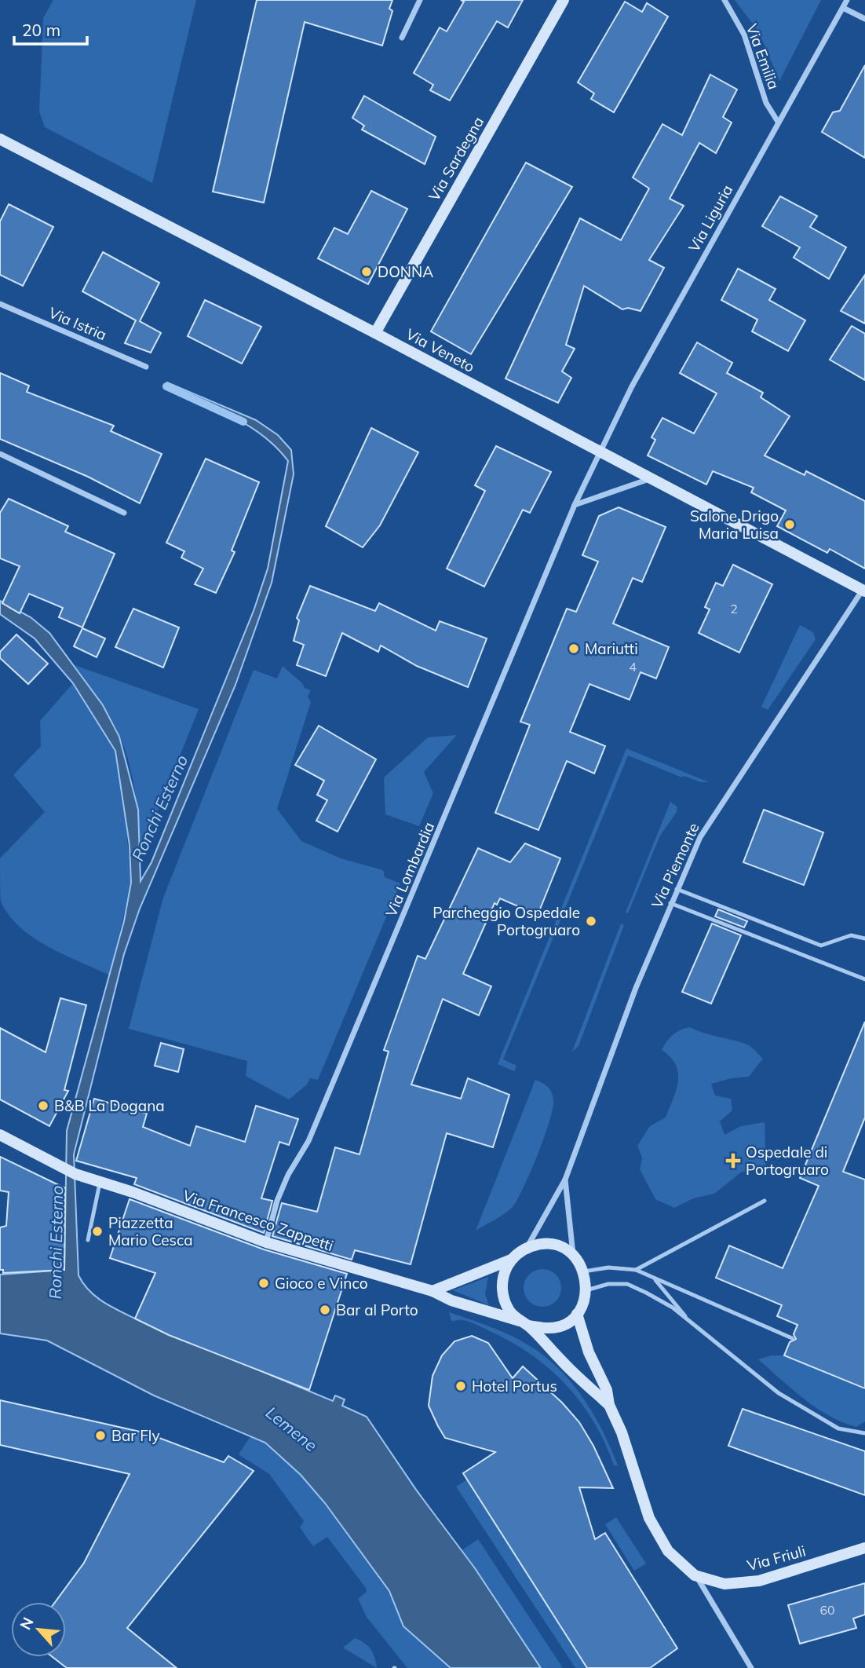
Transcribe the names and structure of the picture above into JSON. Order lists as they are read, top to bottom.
{
  "streets": {
    "street": [
      "Via Emilia",
      "Via Sardegna",
      "Via Liguria",
      "Via Istria",
      "Via Veneto",
      "Via Piemonte",
      "Via Lombardia",
      "Via Francesco Zappetti",
      "Via Friuli"
    ]
  },
  "crossings": [
    ["Via Emilia", "Via Liguria"],
    ["Via Sardegna", "Via Veneto"],
    ["Via Liguria", "Via Veneto"],
    ["Via Liguria", "Via Lombardia"],
    ["Via Veneto", "Via Piemonte"],
    ["Via Veneto", "Via Lombardia"],
    ["Via Piemonte", "Via Francesco Zappetti"],
    ["Via Lombardia", "Via Francesco Zappetti"]
  ],
  "water": ["Ronchi Esterno", "Lemene"],
  "places": {
    "other": [
      "DONNA",
      "Salone Drigo Maria Luisa",
      "Mariutti",
      "Parcheggio Ospedale Portogruaro",
      "B&B La Dogana",
      "Piazzetta Mario Cesca",
      "Gioco e Vinco",
      "Bar al Porto",
      "Hotel Portus",
      "Bar Fly"
    ],
    "health": ["Ospedale di Portogruaro"]
  },
  "house_numbers": ["2", "4", "60"],
  "scale_bar": "20 m",
  "north": "top left"
}
